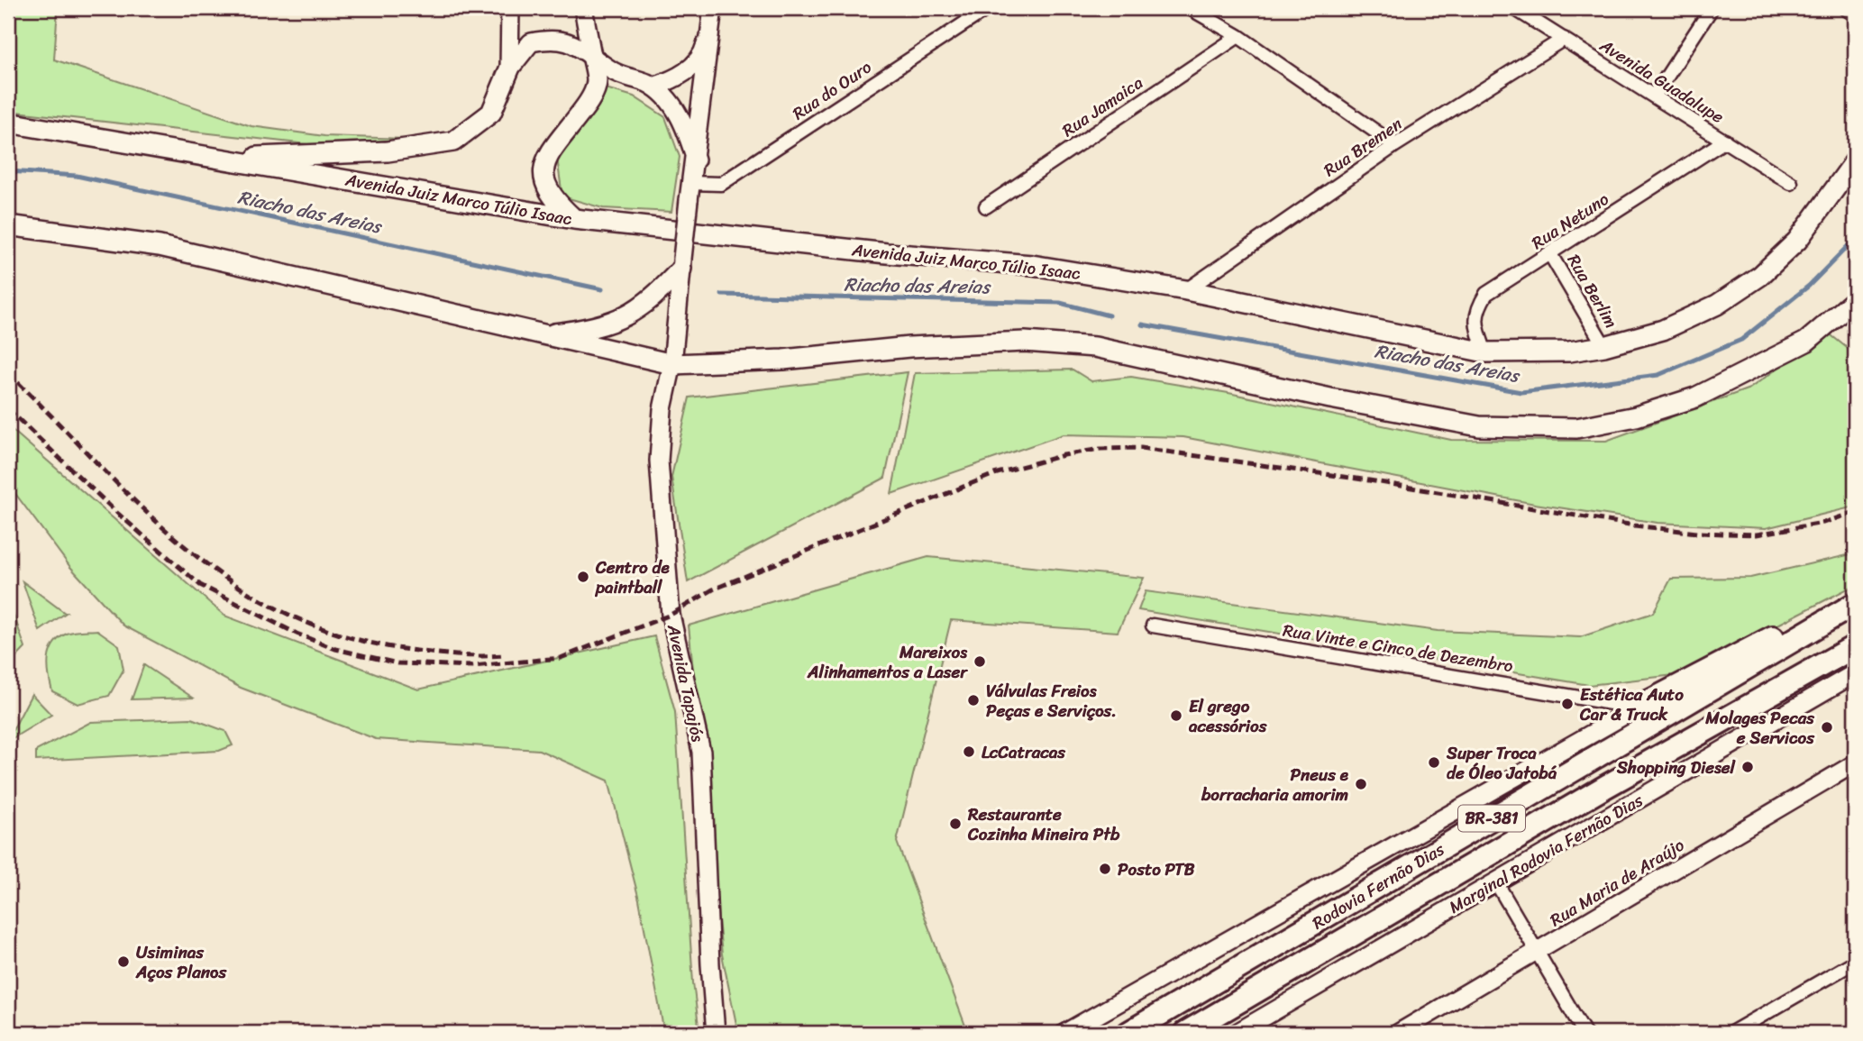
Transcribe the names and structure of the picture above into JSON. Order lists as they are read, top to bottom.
{
  "streets": {
    "highway": ["BR-381", "Rodovia Fernão Dias"],
    "main road": ["Avenida Juiz Marco Túlio Isaac", "Avenida Tapajós", "Marginal Rodovia Fernão Dias"],
    "street": [
      "Avenida Guadalupe",
      "Rua do Ouro",
      "Rua Jamaica",
      "Rua Bremen",
      "Rua Netuno",
      "Rua Berlim",
      "Rua Vinte e Cinco de Dezembro",
      "Rua Maria de Araújo"
    ]
  },
  "crossings": [
    ["Avenida Guadalupe", "Rua Bremen"],
    ["Avenida Guadalupe", "Rua Netuno"],
    ["Rua do Ouro", "Avenida Tapajós"],
    ["Rua Bremen", "Avenida Juiz Marco Túlio Isaac"],
    ["Avenida Juiz Marco Túlio Isaac", "Rua Netuno"],
    ["Avenida Juiz Marco Túlio Isaac", "Rua Berlim"],
    ["Rua Netuno", "Rua Berlim"],
    ["Rua Vinte e Cinco de Dezembro", "BR-381"]
  ],
  "water": ["Riacho das Areias"],
  "places": [
    "Centro de paintball",
    "Mareixos Alinhamentos a Laser",
    "Válvulas Freios Peças e Serviços.",
    "Estética Auto Car & Truck",
    "El grego acessórios",
    "Molages Pecas e Servicos",
    "LcCatracas",
    "Super Troca de Óleo Jatobá",
    "Shopping Diesel",
    "Pneus e borracharia amorim",
    "Restaurante Cozinha Mineira Ptb",
    "Posto PTB",
    "Usiminas Aços Planos"
  ]
}
